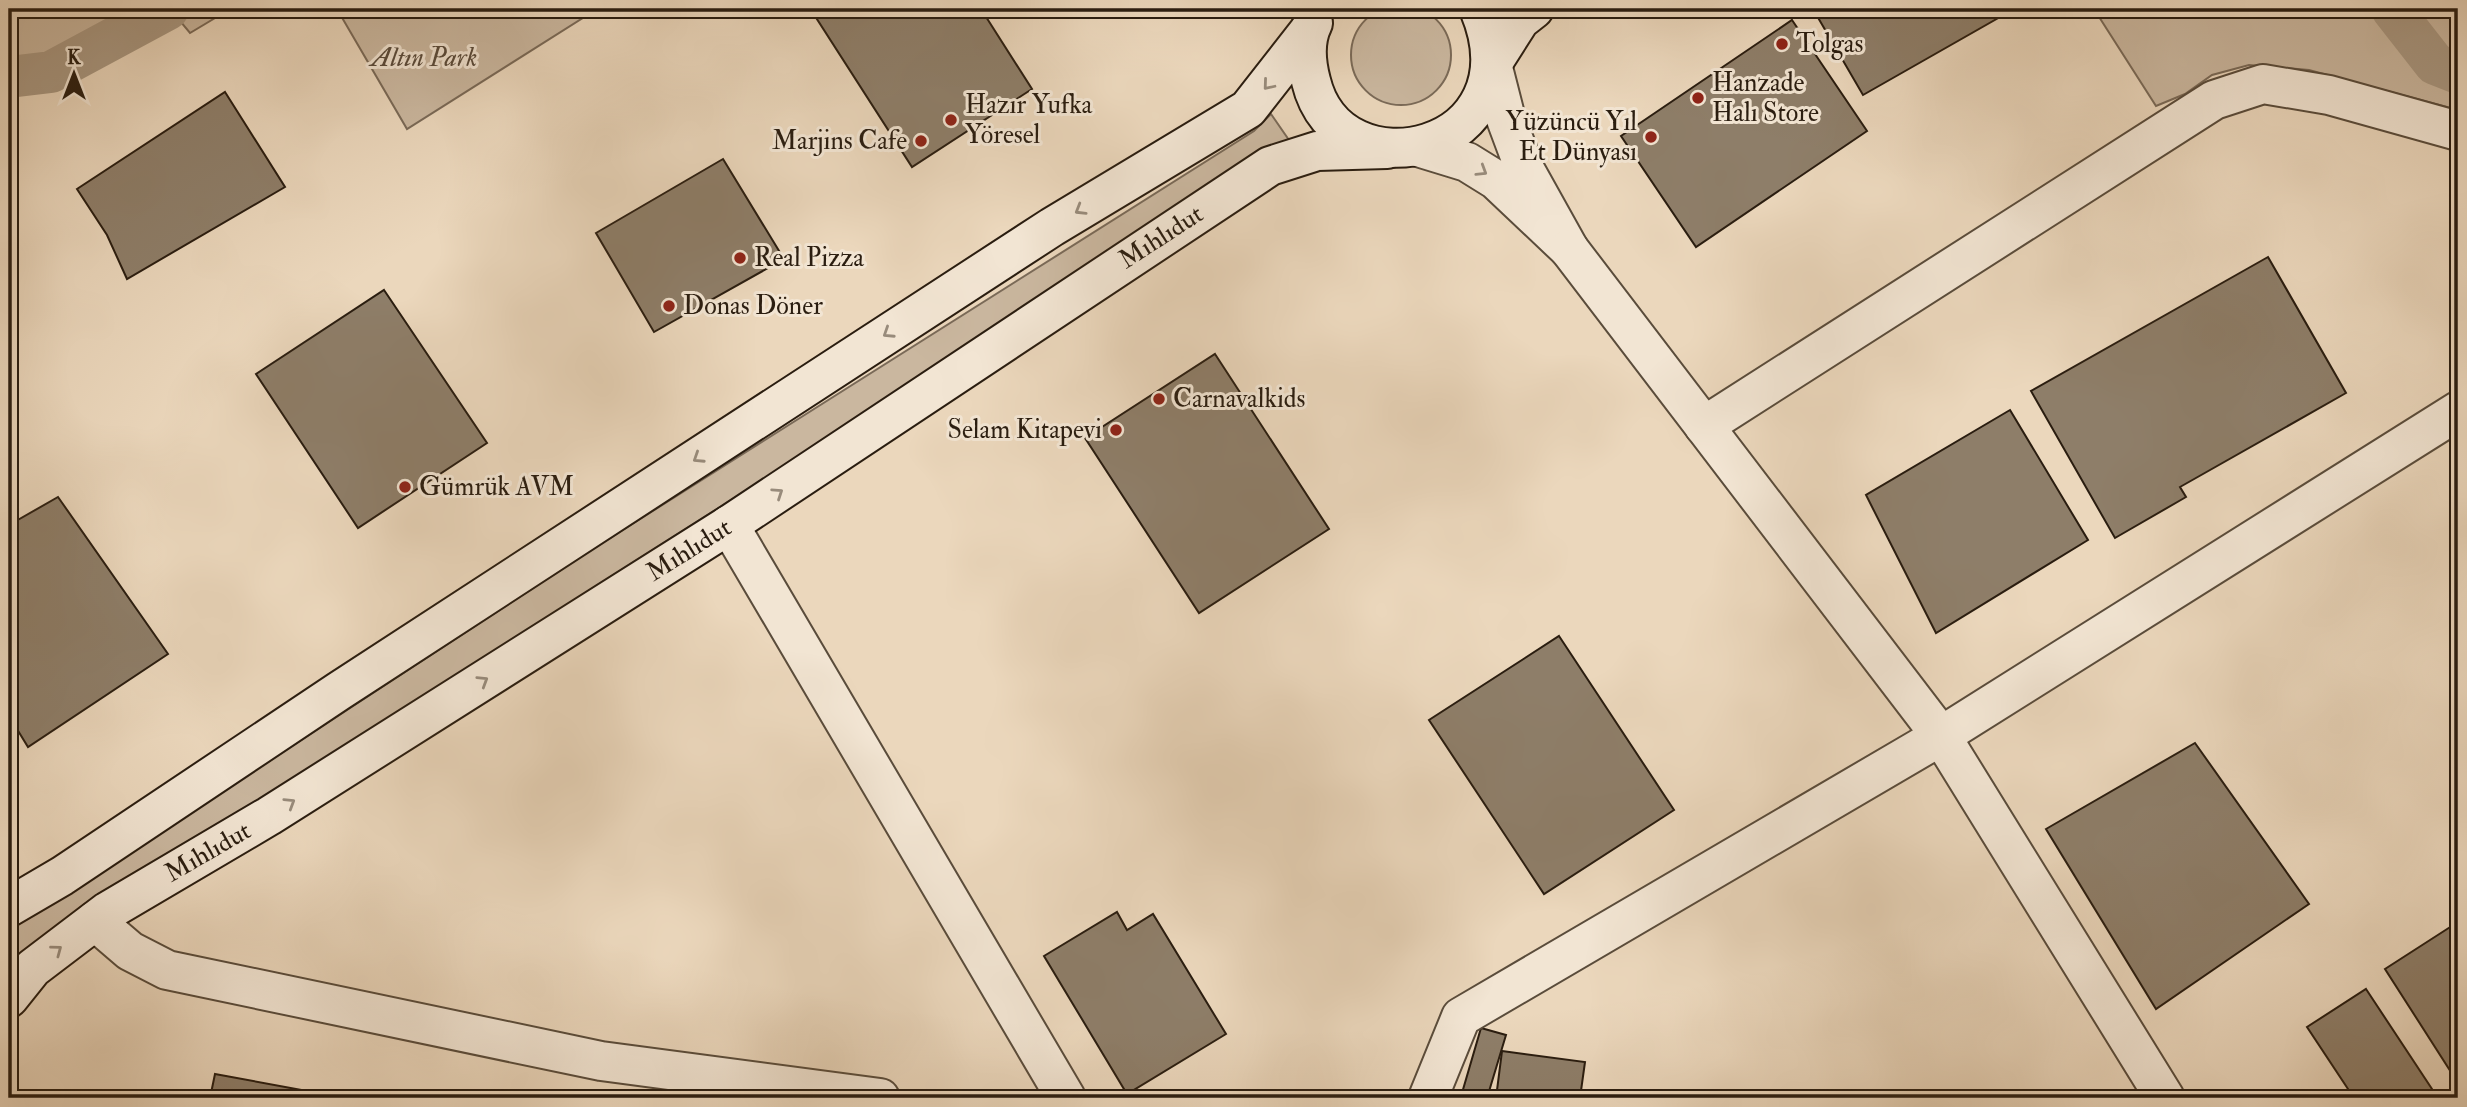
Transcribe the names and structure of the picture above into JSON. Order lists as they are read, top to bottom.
{
  "streets": {
    "street": ["Mıhlıdut"]
  },
  "parks": ["Altın Park"],
  "places": [
    "Tolgas",
    "Hanzade Halı Store",
    "Hazır Yufka Yöresel",
    "Yüzüncü Yıl Et Dünyası",
    "Marjins Cafe",
    "Real Pizza",
    "Donas Döner",
    "Carnavalkids",
    "Selam Kitapevi",
    "Gümrük AVM"
  ],
  "north": "top"
}
